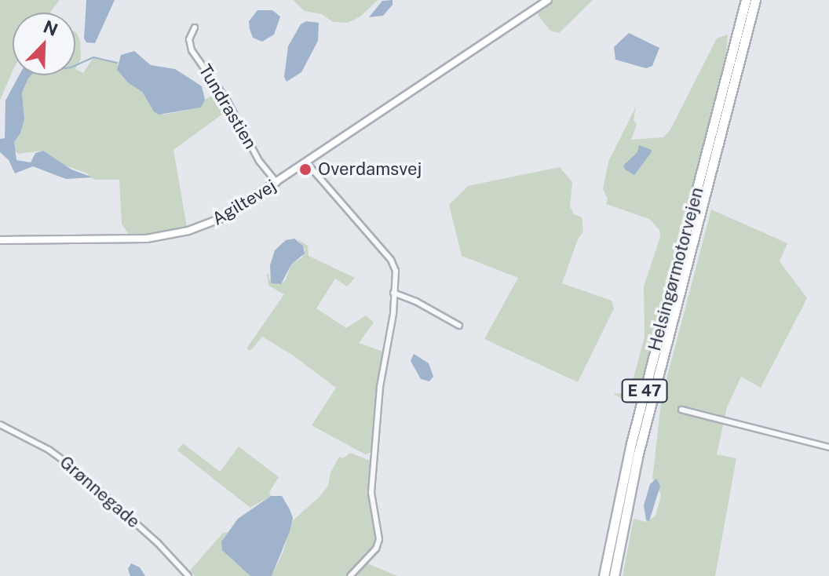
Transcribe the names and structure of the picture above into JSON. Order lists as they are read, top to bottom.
{
  "streets": {
    "highway": ["Helsingørmotorvejen", "E 47"],
    "street": ["Tundrastien", "Agiltevej", "Grønnegade"]
  },
  "crossings": [
    ["Tundrastien", "Agiltevej"]
  ],
  "places": ["Overdamsvej"],
  "north": "top right"
}
